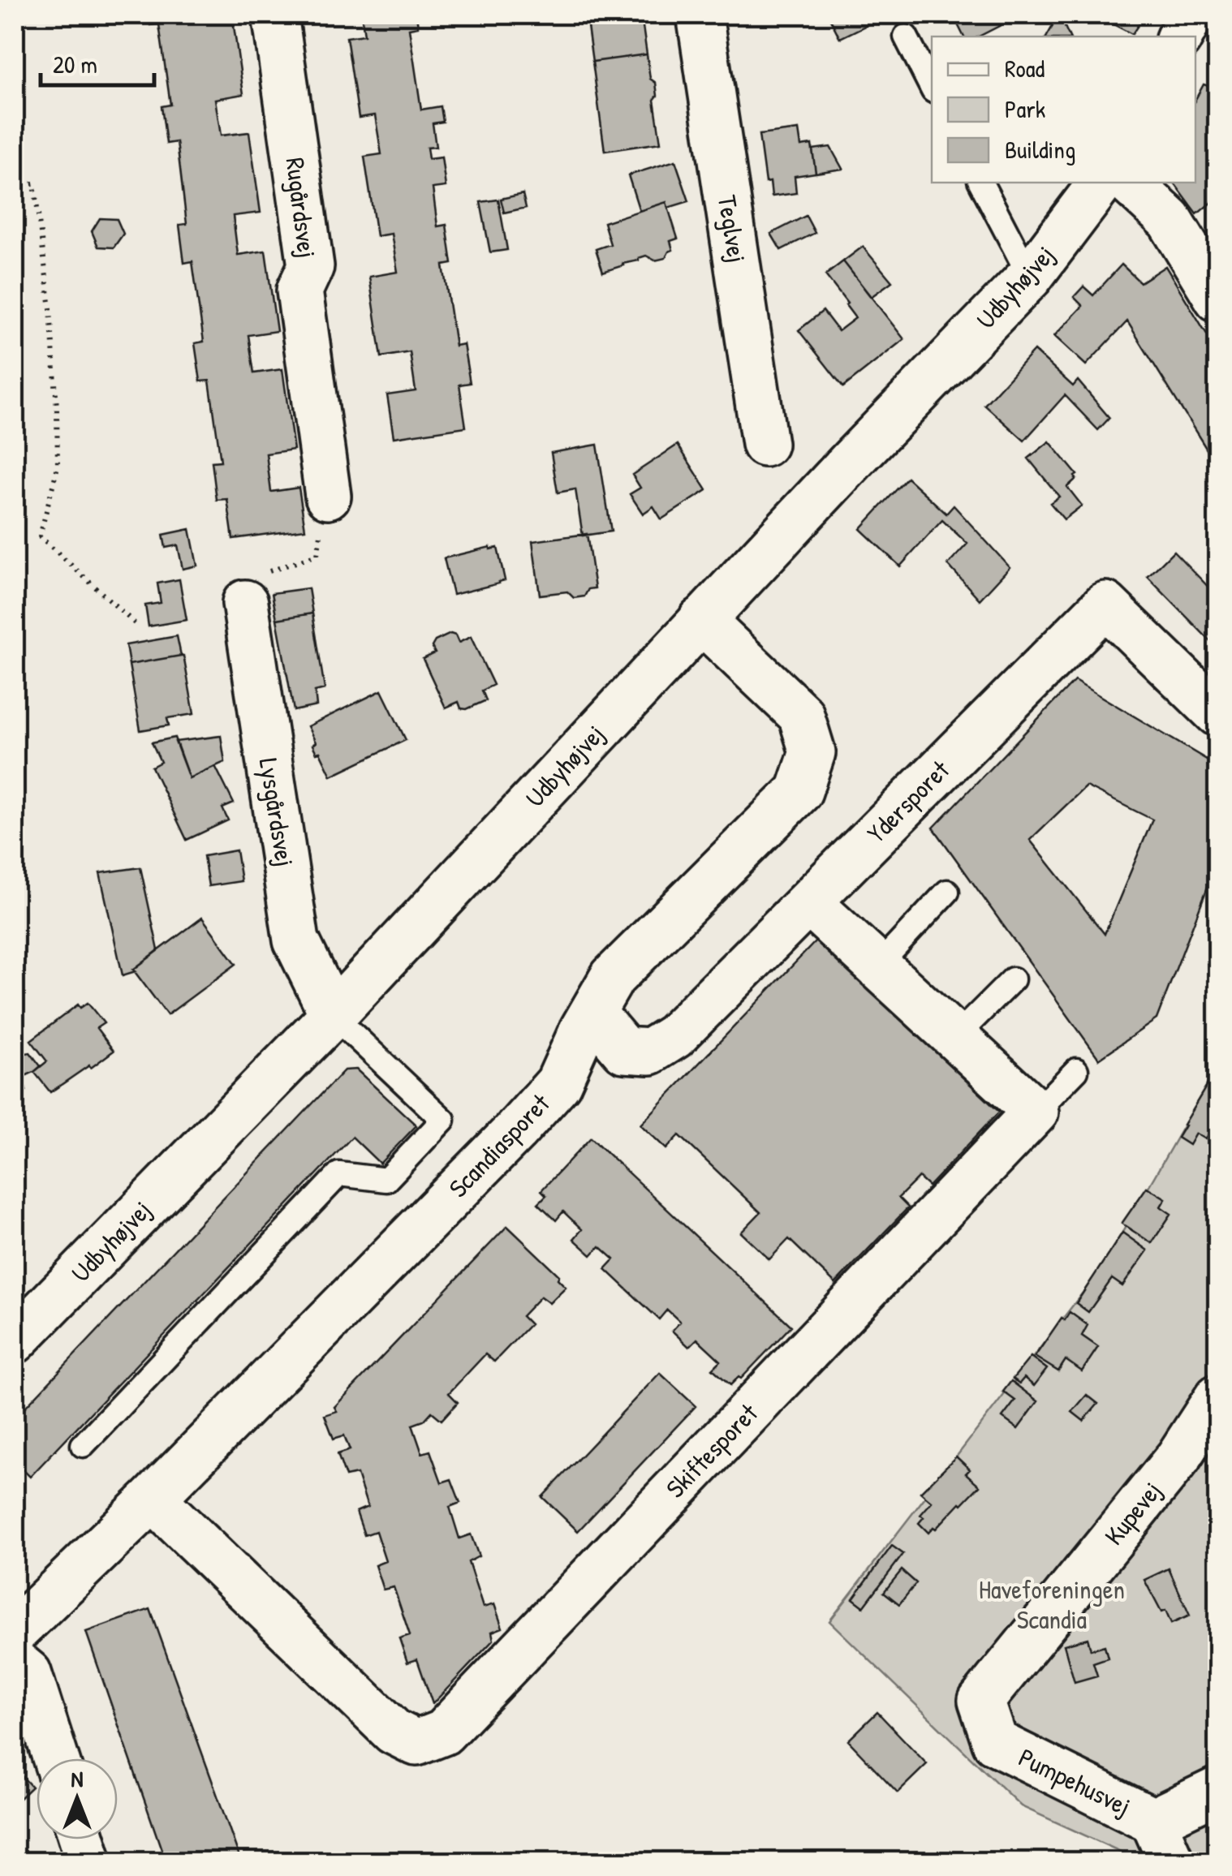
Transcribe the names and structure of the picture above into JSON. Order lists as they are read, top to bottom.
{
  "streets": {
    "street": [
      "Rugårdsvej",
      "Teglvej",
      "Udbyhøjvej",
      "Ydersporet",
      "Lysgårdsvej",
      "Scandiasporet",
      "Skiftesporet",
      "Kupevej",
      "Pumpehusvej"
    ]
  },
  "crossings": [
    ["Udbyhøjvej", "Lysgårdsvej"],
    ["Udbyhøjvej", "Scandiasporet"],
    ["Ydersporet", "Scandiasporet"],
    ["Scandiasporet", "Skiftesporet"],
    ["Kupevej", "Pumpehusvej"]
  ],
  "parks": ["Haveforeningen Scandia"],
  "legend": ["Road", "Park", "Building"],
  "scale_bar": "20 m",
  "north": "top"
}
